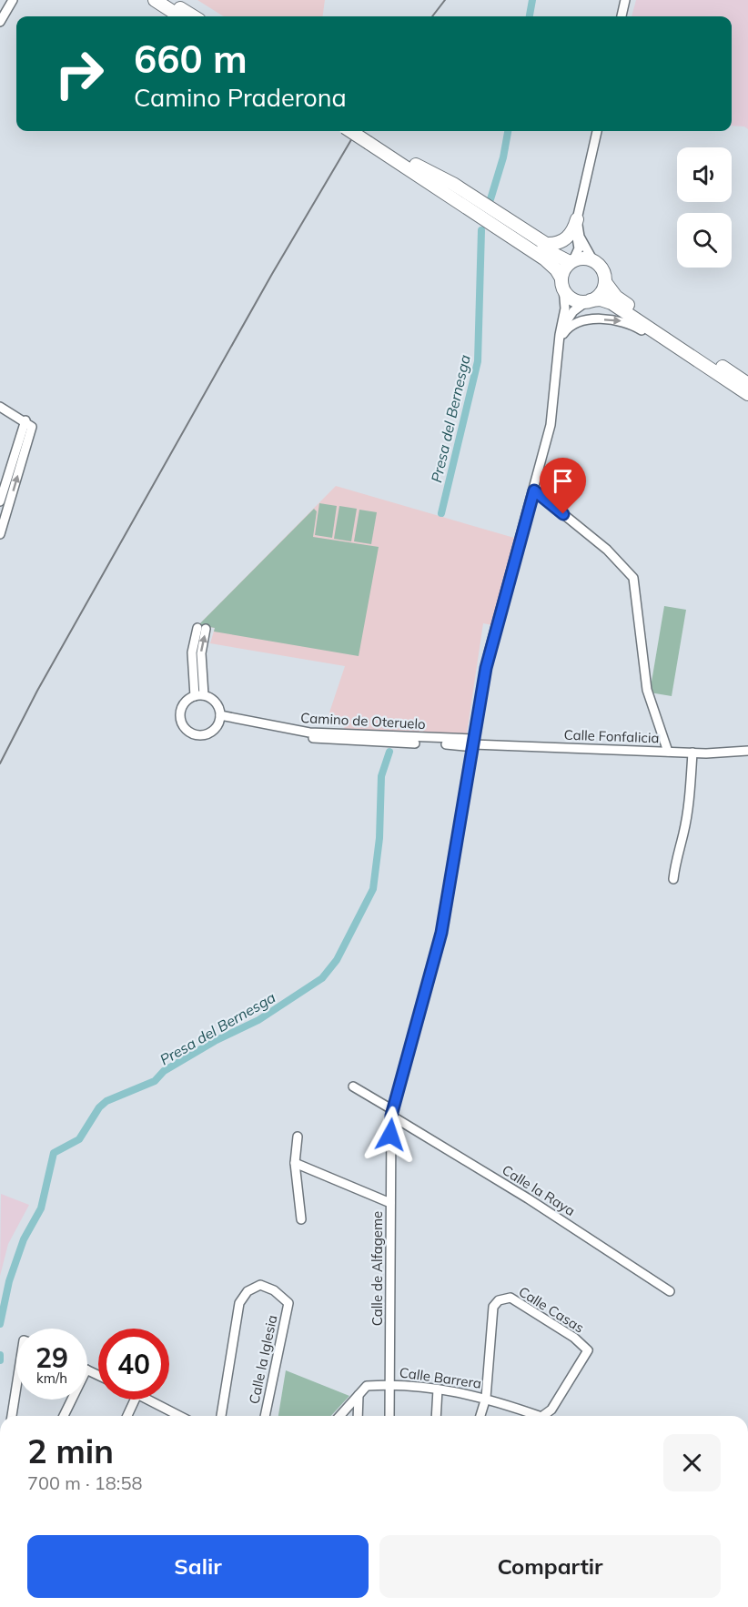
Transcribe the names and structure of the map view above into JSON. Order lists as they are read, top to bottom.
{
  "streets": {
    "street": [
      "Camino de Oteruelo",
      "Calle Fonfalicia",
      "Calle la Raya",
      "Calle de Alfageme",
      "Calle Casas",
      "Calle la Iglesia",
      "Calle Barrera"
    ]
  },
  "crossings": [
    ["Camino de Oteruelo", "Calle Fonfalicia"],
    ["Camino de Oteruelo", "Calle de Alfageme"],
    ["Calle Fonfalicia", "Calle de Alfageme"],
    ["Calle la Raya", "Calle de Alfageme"],
    ["Calle de Alfageme", "Calle Barrera"],
    ["Calle Casas", "Calle Barrera"]
  ],
  "water": ["Presa del Bernesga"],
  "page": {
    "turn": ["660 m", "Camino Praderona"],
    "speed": "29 km/h",
    "limit": "40",
    "heading": ["2 min", "700 m · 18:58"],
    "buttons": ["Salir", "Compartir"]
  }
}
